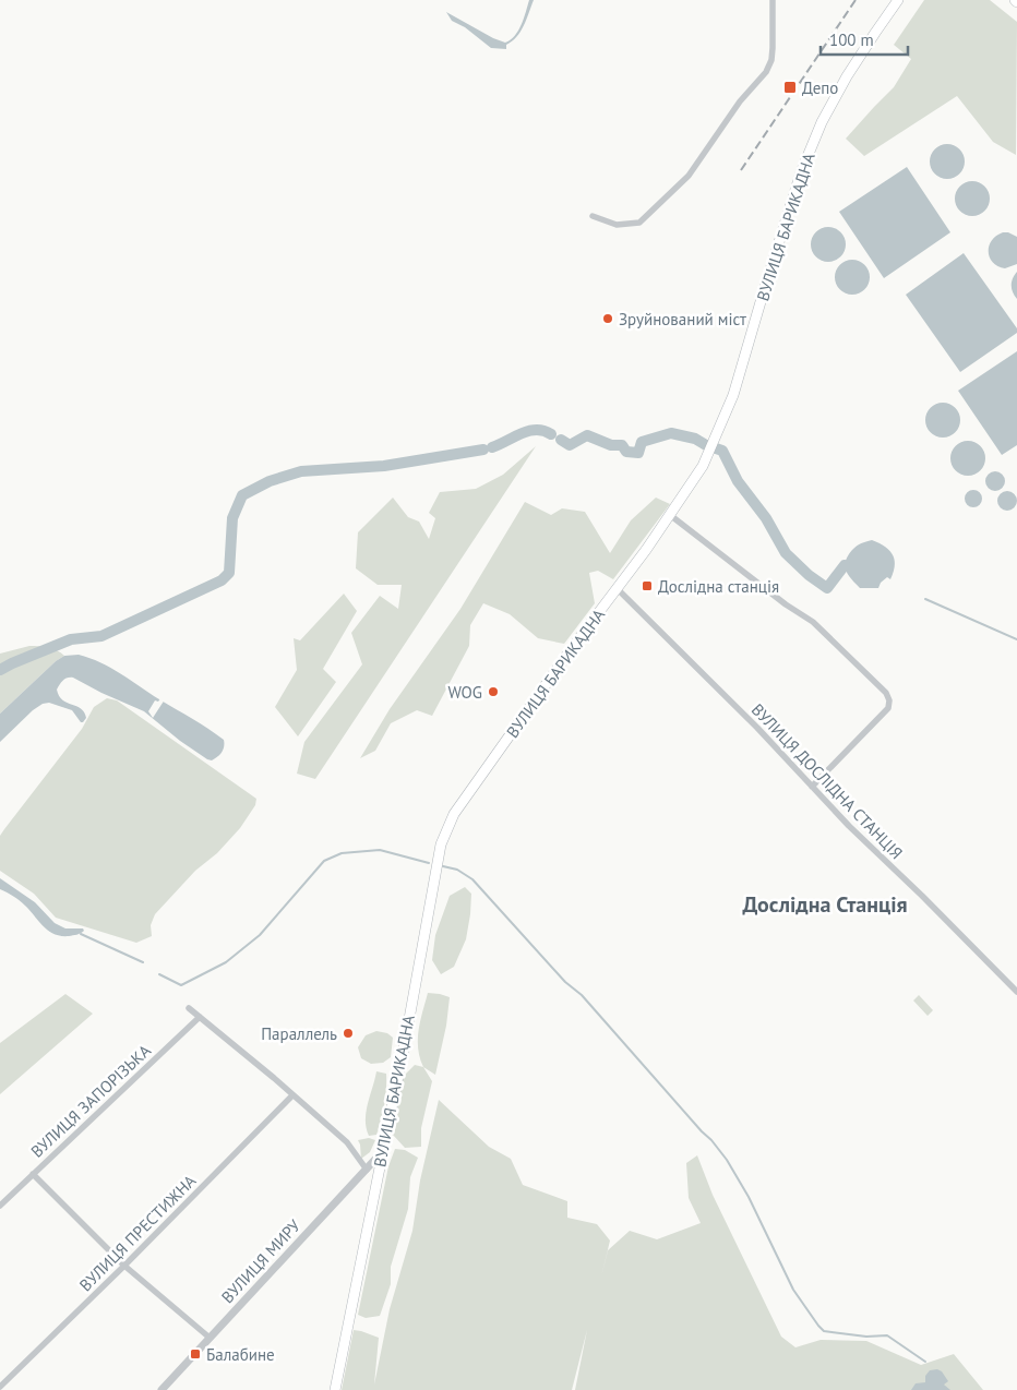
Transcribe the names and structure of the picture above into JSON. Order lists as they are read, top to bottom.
{
  "streets": {
    "main road": ["ВУЛИЦЯ БАРИКАДНА"],
    "street": [
      "ВУЛИЦЯ ДОСЛІДНА СТАНЦІЯ",
      "ВУЛИЦЯ ЗАПОРІЗЬКА",
      "ВУЛИЦЯ ПРЕСТИЖНА",
      "ВУЛИЦЯ МИРУ"
    ]
  },
  "crossings": [
    ["ВУЛИЦЯ БАРИКАДНА", "ВУЛИЦЯ ДОСЛІДНА СТАНЦІЯ"],
    ["ВУЛИЦЯ БАРИКАДНА", "ВУЛИЦЯ МИРУ"]
  ],
  "districts": ["Дослідна Станція"],
  "places": {
    "transit": ["Депо", "Дослідна станція", "Балабине"],
    "other": ["Зруйнований міст", "WOG", "Параллель"]
  },
  "scale_bar": "100 m"
}
